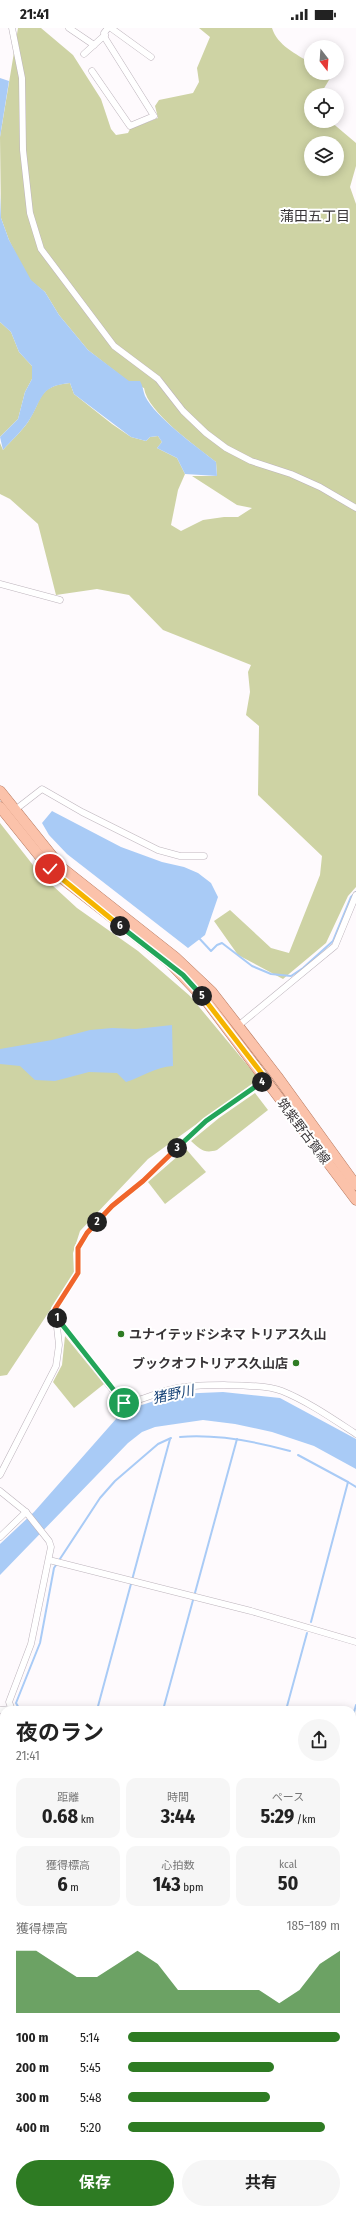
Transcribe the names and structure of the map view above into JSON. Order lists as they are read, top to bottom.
{
  "streets": {
    "main road": ["筑紫野古賀線"]
  },
  "districts": ["蒲田五丁目"],
  "water": ["猪野川"],
  "places": ["ユナイテッドシネマ トリアス久山", "ブックオフトリアス久山店"],
  "north": "bottom",
  "page": {
    "status": "21:41",
    "pins": [
      "6",
      "5",
      "4",
      "3",
      "2",
      "1"
    ],
    "heading": ["夜のラン", "21:41"],
    "stats": [
      ["距離", "0.68 km"],
      ["時間", "3:44"],
      ["ペース", "5:29 /km"],
      ["獲得標高", "6 m"],
      ["心拍数", "143 bpm"],
      ["kcal", "50"]
    ],
    "chart": ["獲得標高", "185–189 m"],
    "list": [
      {
        "name": "100 m",
        "note": "5:14"
      },
      {
        "name": "200 m",
        "note": "5:45"
      },
      {
        "name": "300 m",
        "note": "5:48"
      },
      {
        "name": "400 m",
        "note": "5:20"
      }
    ],
    "buttons": ["保存", "共有"]
  }
}
